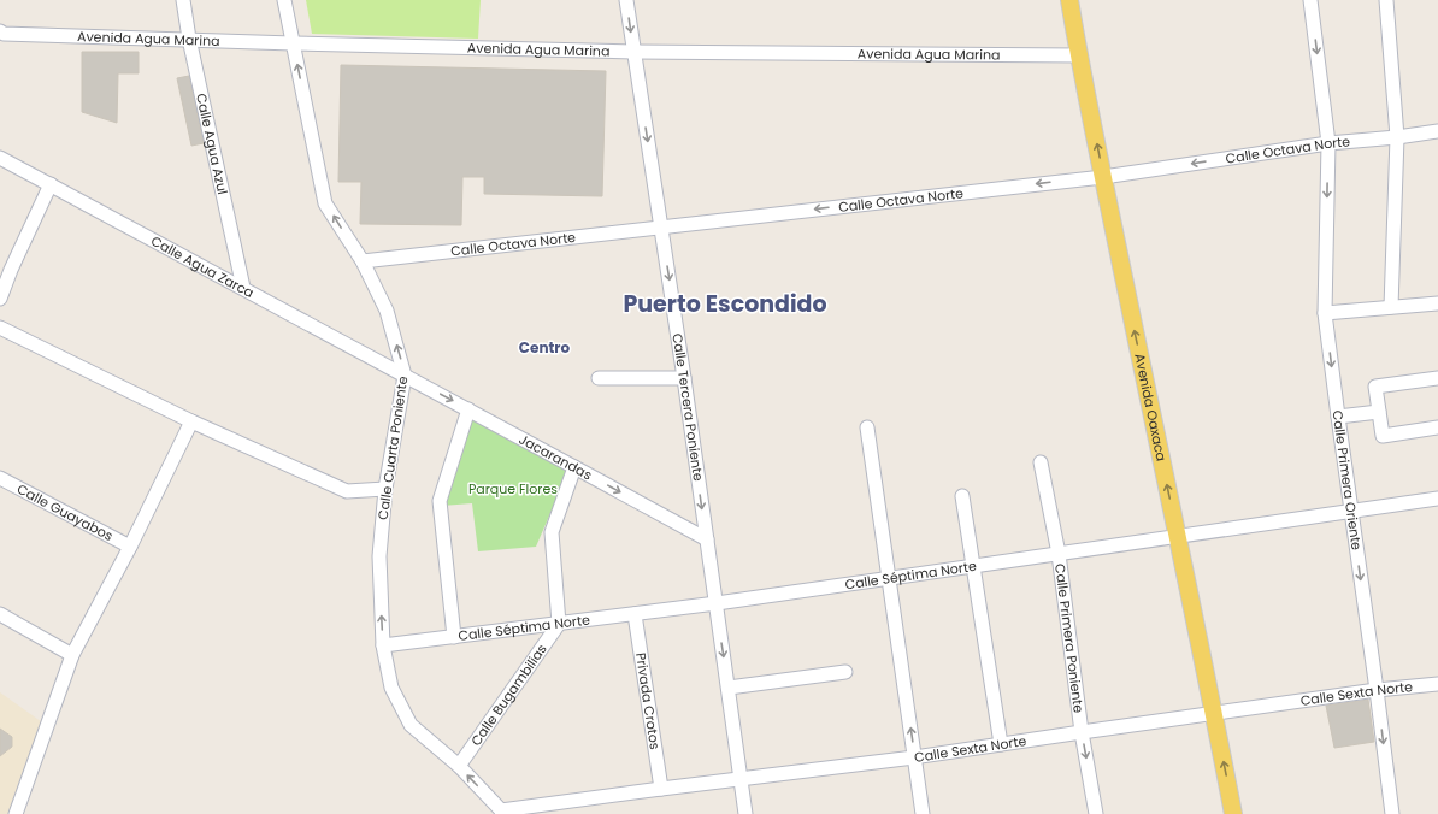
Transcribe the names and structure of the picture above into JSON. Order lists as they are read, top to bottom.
{
  "streets": {
    "main road": ["Avenida Oaxaca"],
    "street": [
      "Avenida Agua Marina",
      "Calle Agua Azul",
      "Calle Octava Norte",
      "Calle Agua Zarca",
      "Calle Tercera Poniente",
      "Calle Cuarta Poniente",
      "Jacarandas",
      "Calle Primera Oriente",
      "Calle Guayabos",
      "Calle Séptima Norte",
      "Calle Primera Poniente",
      "Calle Bugambilias",
      "Calle Sexta Norte",
      "Privada Crotos"
    ]
  },
  "crossings": [
    ["Avenida Agua Marina", "Calle Agua Azul"],
    ["Avenida Agua Marina", "Calle Tercera Poniente"],
    ["Avenida Agua Marina", "Avenida Oaxaca"],
    ["Avenida Agua Marina", "Calle Cuarta Poniente"],
    ["Calle Agua Azul", "Calle Agua Zarca"],
    ["Calle Octava Norte", "Calle Tercera Poniente"],
    ["Calle Octava Norte", "Avenida Oaxaca"],
    ["Calle Octava Norte", "Calle Cuarta Poniente"],
    ["Calle Octava Norte", "Calle Primera Oriente"],
    ["Calle Agua Zarca", "Calle Cuarta Poniente"],
    ["Calle Agua Zarca", "Jacarandas"],
    ["Calle Tercera Poniente", "Jacarandas"],
    ["Calle Tercera Poniente", "Calle Séptima Norte"],
    ["Calle Tercera Poniente", "Calle Sexta Norte"],
    ["Avenida Oaxaca", "Calle Séptima Norte"],
    ["Avenida Oaxaca", "Calle Sexta Norte"],
    ["Calle Cuarta Poniente", "Jacarandas"],
    ["Calle Cuarta Poniente", "Calle Séptima Norte"],
    ["Calle Cuarta Poniente", "Calle Bugambilias"],
    ["Calle Cuarta Poniente", "Calle Sexta Norte"],
    ["Calle Primera Oriente", "Calle Séptima Norte"],
    ["Calle Primera Oriente", "Calle Sexta Norte"],
    ["Calle Séptima Norte", "Calle Primera Poniente"],
    ["Calle Séptima Norte", "Calle Bugambilias"],
    ["Calle Séptima Norte", "Privada Crotos"],
    ["Calle Primera Poniente", "Calle Sexta Norte"],
    ["Calle Sexta Norte", "Privada Crotos"]
  ],
  "one_way": [
    "Calle Octava Norte",
    "Calle Tercera Poniente",
    "Avenida Oaxaca",
    "Calle Cuarta Poniente",
    "Jacarandas",
    "Calle Primera Oriente"
  ],
  "districts": ["Puerto Escondido", "Centro"],
  "parks": ["Parque Flores"]
}
